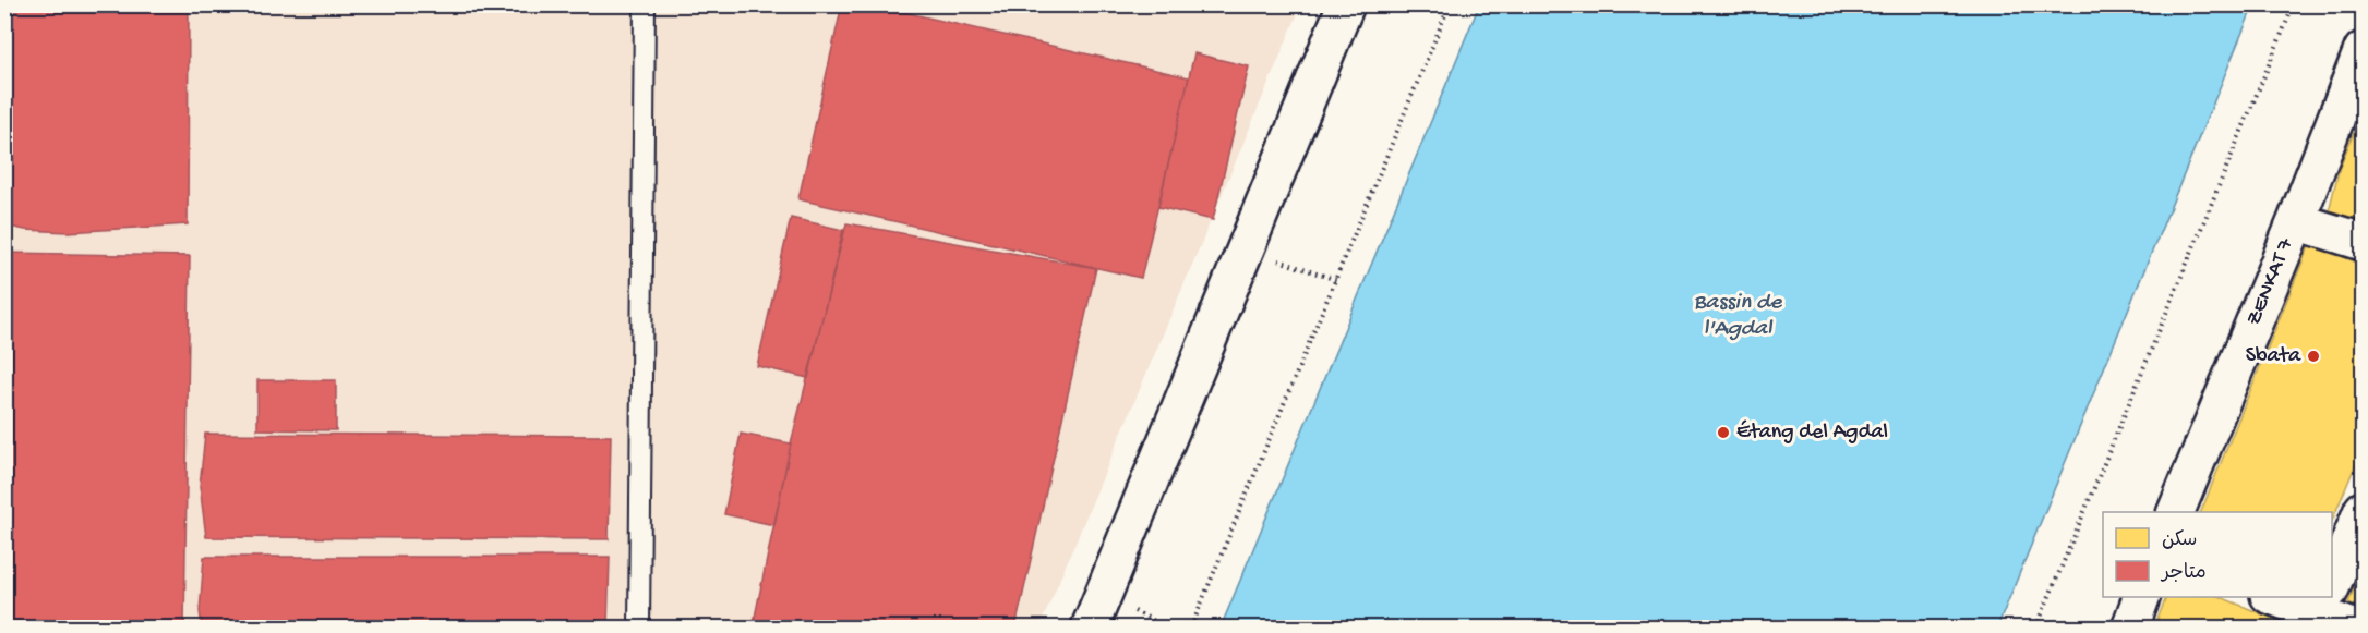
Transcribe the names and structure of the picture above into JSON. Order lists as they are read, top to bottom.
{
  "streets": {
    "street": ["ZENKAT 7"]
  },
  "water": ["Bassin de l'Agdal"],
  "places": ["Sbata", "Étang del Agdal"],
  "legend": ["سكن", "متاجر"]
}
